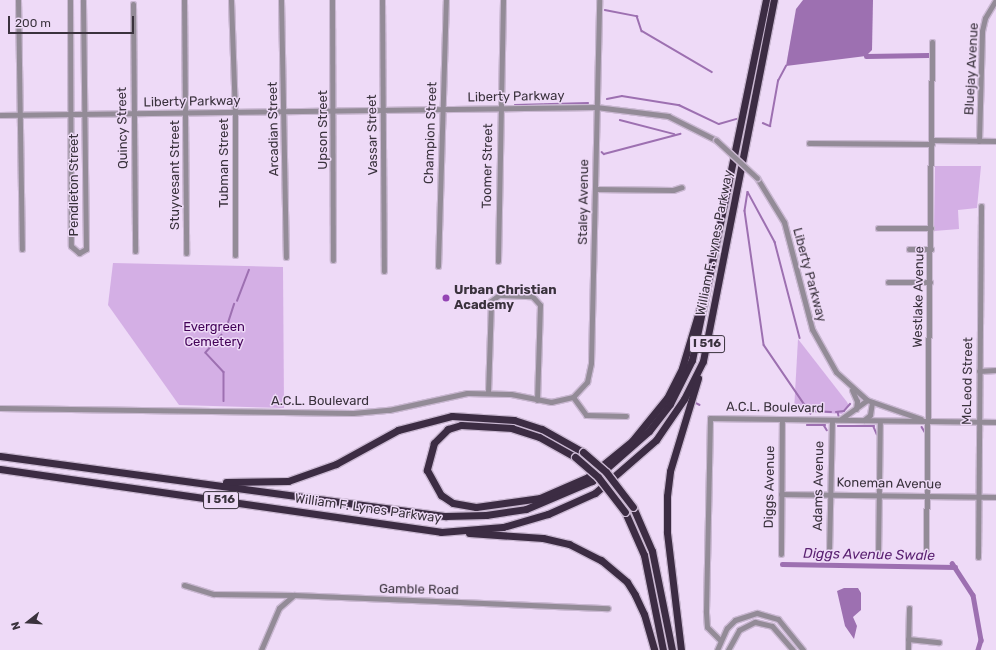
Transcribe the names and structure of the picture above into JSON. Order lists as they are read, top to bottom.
{
  "streets": {
    "highway": ["William F. Lynes Parkway", "I 516"],
    "street": [
      "Bluejay Avenue",
      "Liberty Parkway",
      "Quincy Street",
      "Arcadian Street",
      "Upson Street",
      "Champion Street",
      "Vassar Street",
      "Tubman Street",
      "Toomer Street",
      "Stuyvesant Street",
      "Pendleton Street",
      "Staley Avenue",
      "Westlake Avenue",
      "McLeod Street",
      "A.C.L. Boulevard",
      "Koneman Avenue",
      "Adams Avenue",
      "Diggs Avenue",
      "Gamble Road"
    ]
  },
  "crossings": [
    ["Liberty Parkway", "Quincy Street"],
    ["Liberty Parkway", "Arcadian Street"],
    ["Liberty Parkway", "Upson Street"],
    ["Liberty Parkway", "Champion Street"],
    ["Liberty Parkway", "Vassar Street"],
    ["Liberty Parkway", "Tubman Street"],
    ["Liberty Parkway", "Toomer Street"],
    ["Liberty Parkway", "Stuyvesant Street"],
    ["Liberty Parkway", "Pendleton Street"],
    ["Liberty Parkway", "Staley Avenue"],
    ["Liberty Parkway", "A.C.L. Boulevard"],
    ["Staley Avenue", "A.C.L. Boulevard"],
    ["Westlake Avenue", "A.C.L. Boulevard"],
    ["Westlake Avenue", "Koneman Avenue"],
    ["McLeod Street", "A.C.L. Boulevard"],
    ["McLeod Street", "Koneman Avenue"],
    ["A.C.L. Boulevard", "Adams Avenue"],
    ["A.C.L. Boulevard", "Diggs Avenue"],
    ["Koneman Avenue", "Adams Avenue"],
    ["Koneman Avenue", "Diggs Avenue"]
  ],
  "water": ["Diggs Avenue Swale"],
  "parks": ["Evergreen Cemetery"],
  "places": ["Urban Christian Academy"],
  "scale_bar": "200 m",
  "north": "left"
}
